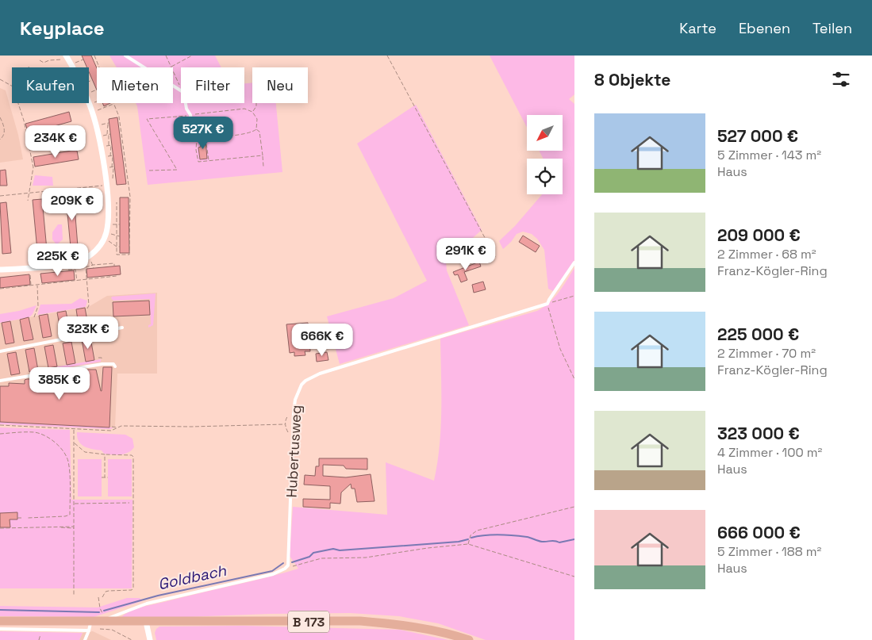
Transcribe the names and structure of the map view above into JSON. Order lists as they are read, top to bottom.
{
  "streets": {
    "main road": ["B 173"],
    "lane": ["Hubertusweg"]
  },
  "water": ["Goldbach"],
  "north": "bottom left",
  "page": {
    "header": "Keyplace",
    "nav": ["Karte", "Ebenen", "Teilen"],
    "heading": "8 Objekte",
    "chip": [
      "Kaufen",
      "Mieten",
      "Filter",
      "Neu"
    ],
    "list": [
      {
        "name": "527 000 €",
        "note": "5 Zimmer · 143 m² · Haus"
      },
      {
        "name": "209 000 €",
        "note": "2 Zimmer · 68 m² · Franz-Kögler-Ring"
      },
      {
        "name": "225 000 €",
        "note": "2 Zimmer · 70 m² · Franz-Kögler-Ring"
      },
      {
        "name": "323 000 €",
        "note": "4 Zimmer · 100 m² · Haus"
      },
      {
        "name": "666 000 €",
        "note": "5 Zimmer · 188 m² · Haus"
      }
    ],
    "price": [
      "527K €",
      "234K €",
      "209K €",
      "291K €",
      "225K €",
      "323K €",
      "666K €",
      "385K €"
    ]
  }
}
